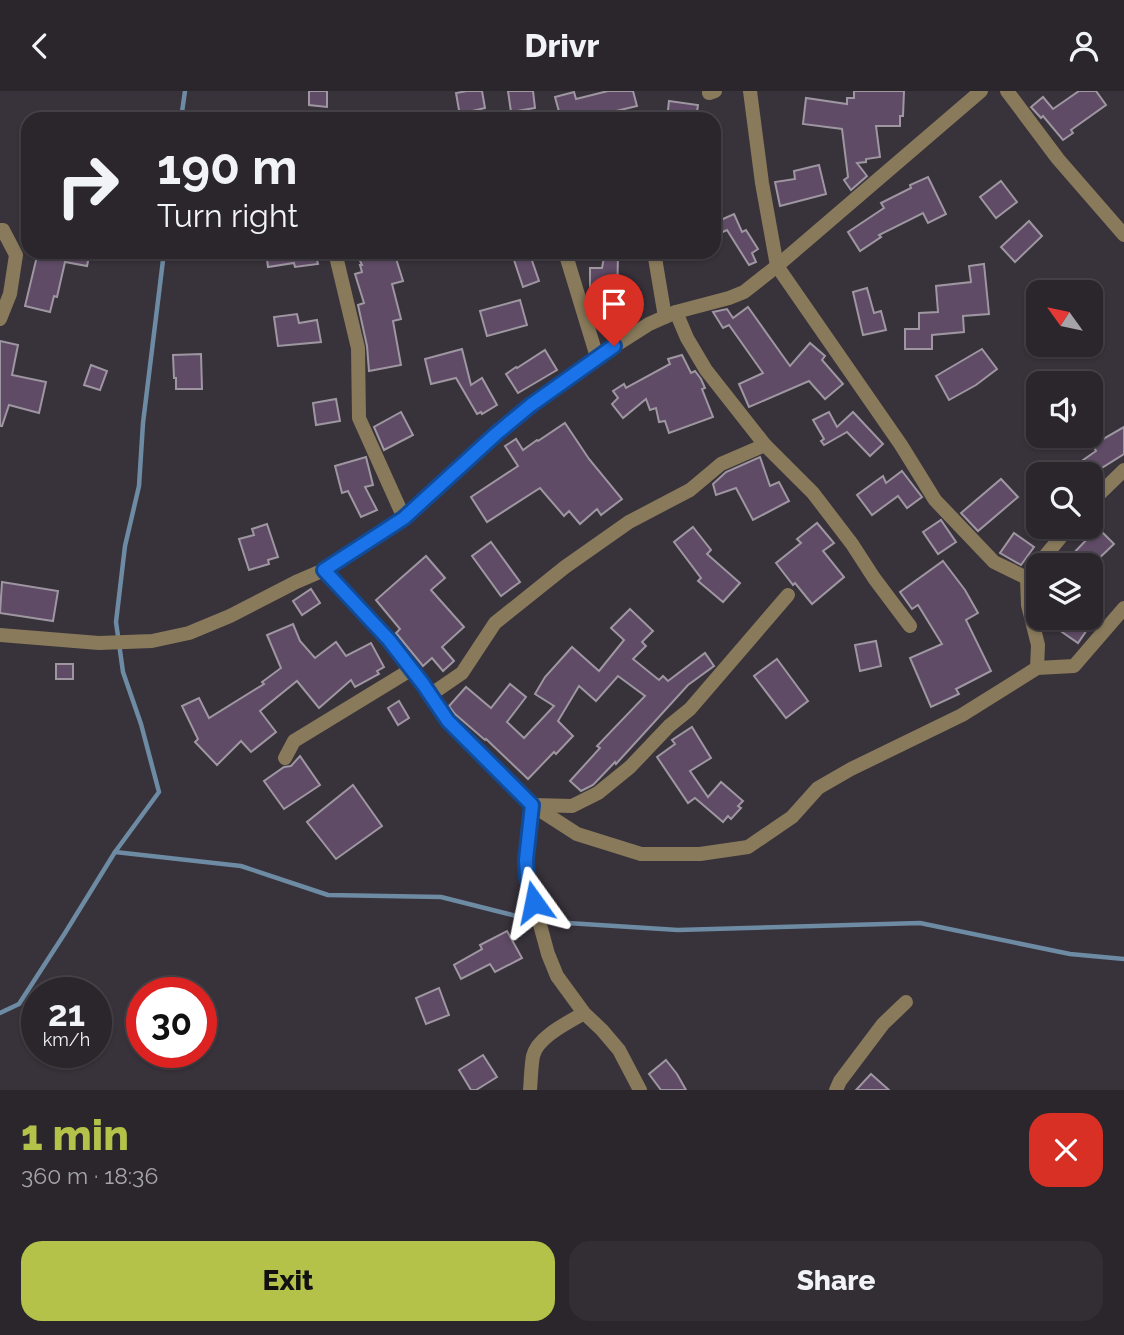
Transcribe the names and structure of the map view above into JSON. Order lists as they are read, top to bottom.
{
  "north": "top left",
  "page": {
    "header": "Drivr",
    "turn": ["190 m", "Turn right"],
    "speed": "21 km/h",
    "limit": "30",
    "heading": ["1 min", "360 m · 18:36"],
    "buttons": ["Exit", "Share"]
  }
}
